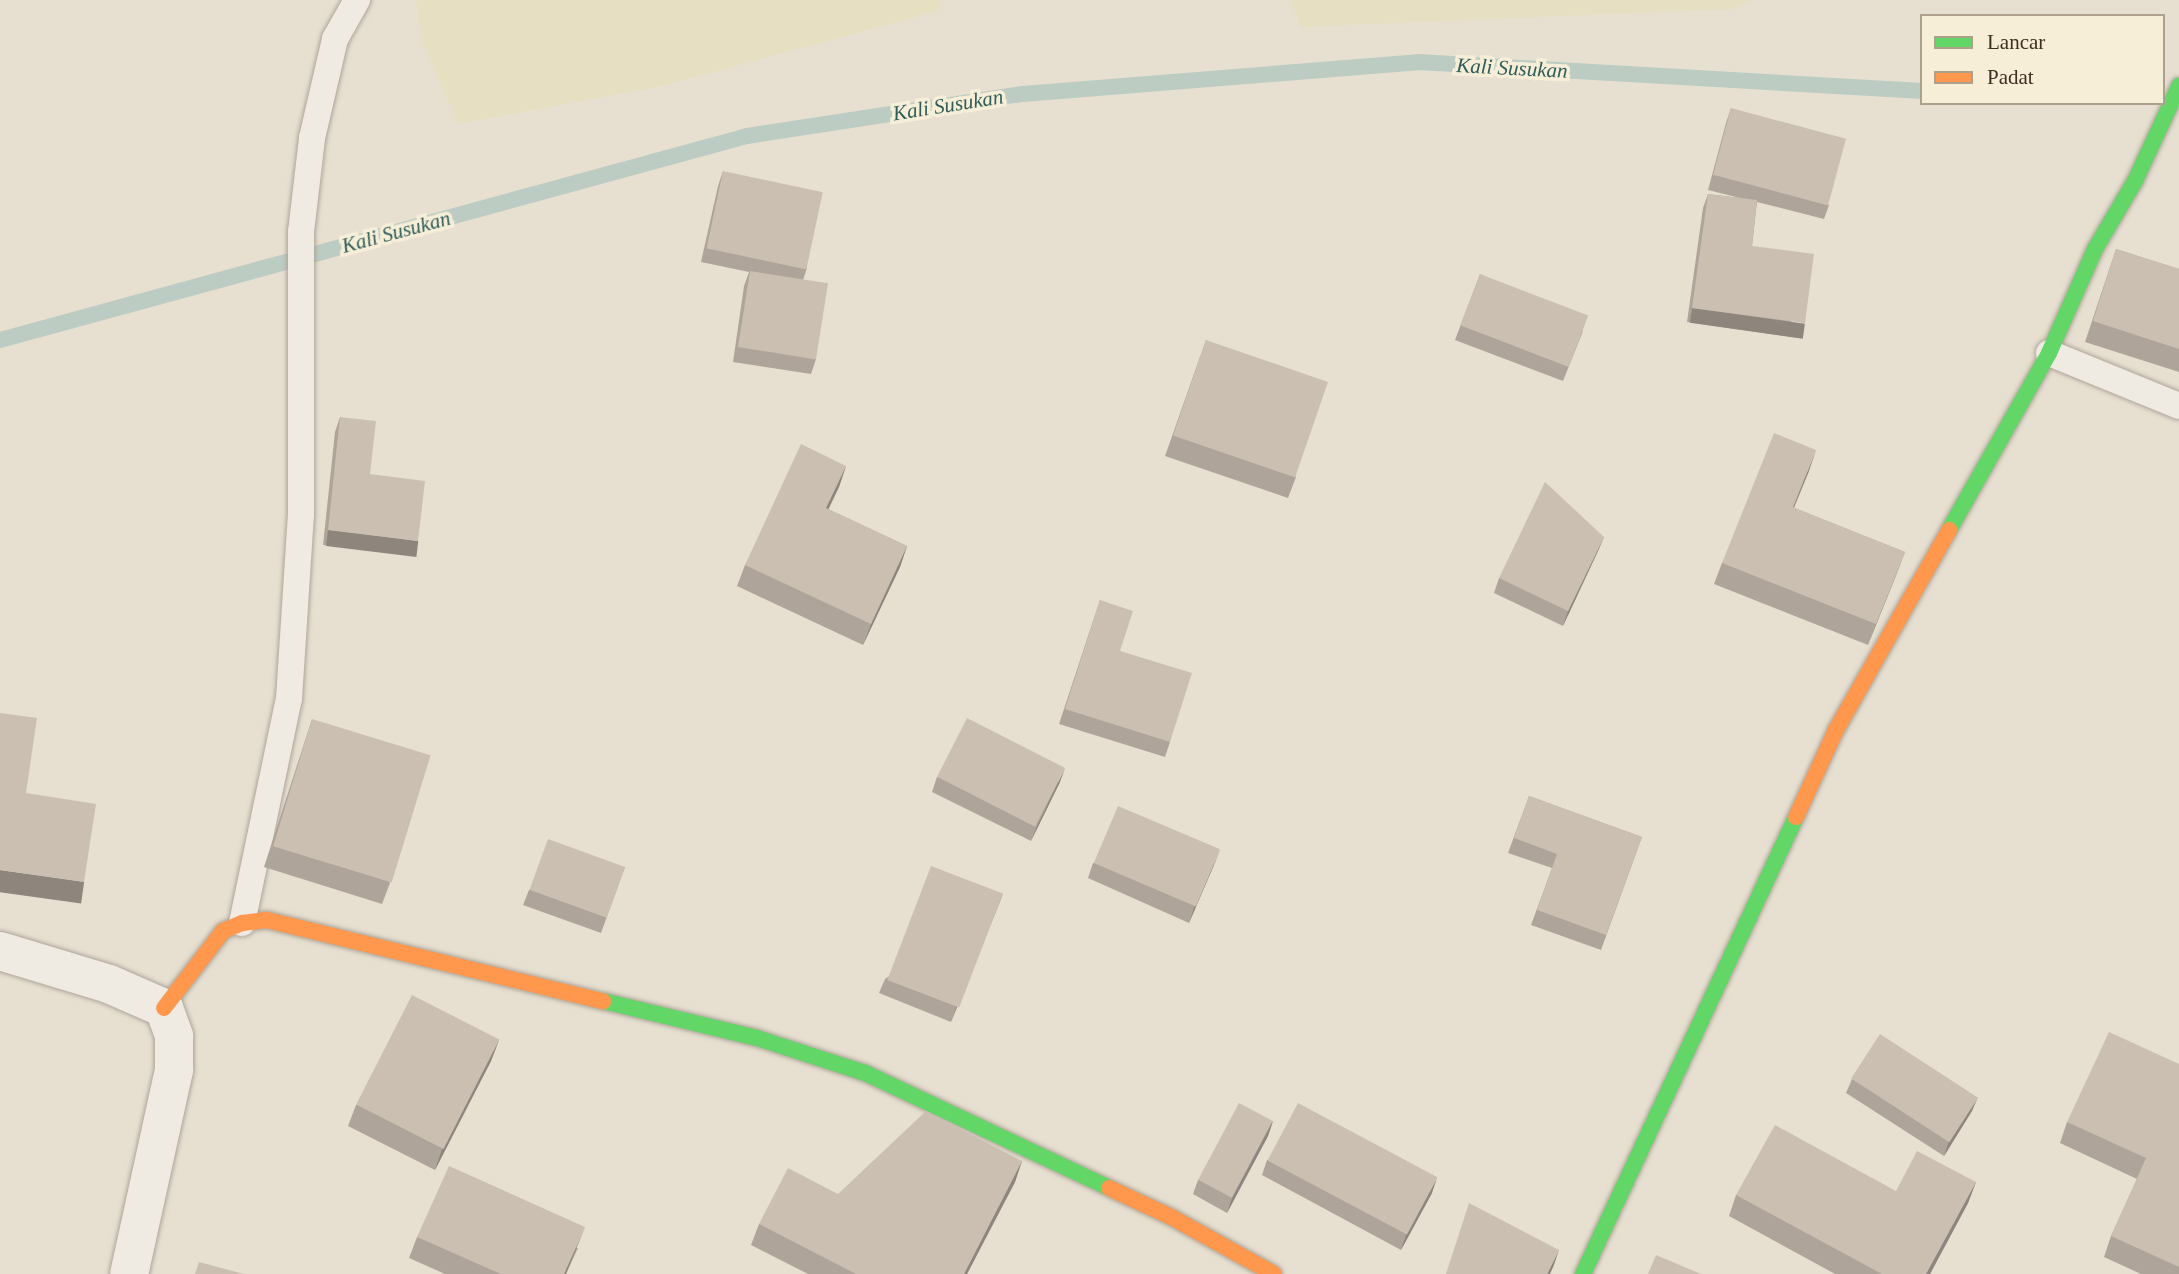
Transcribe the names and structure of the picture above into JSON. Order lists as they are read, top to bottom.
{
  "water": ["Kali Susukan"],
  "legend": ["Lancar", "Padat"]
}
